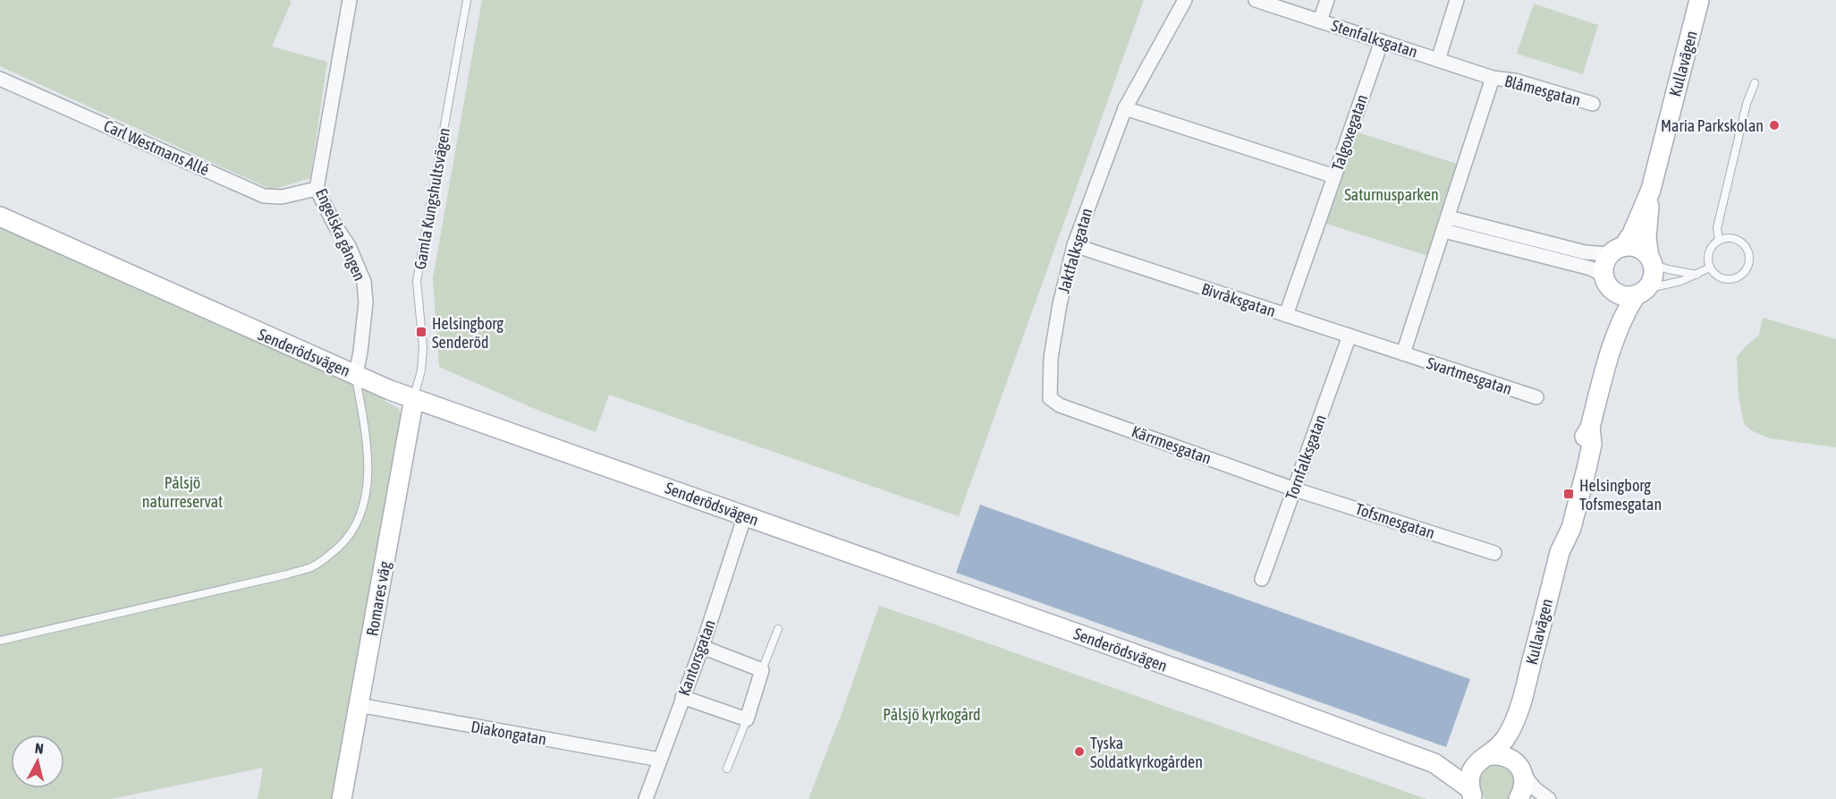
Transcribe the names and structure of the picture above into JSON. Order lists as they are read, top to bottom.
{
  "streets": {
    "street": [
      "Stenfalksgatan",
      "Kullavägen",
      "Blåmesgatan",
      "Talgoxegatan",
      "Carl Westmans Allé",
      "Engelska gången",
      "Jaktfalksgatan",
      "Bivråksgatan",
      "Senderödsvägen",
      "Svartmesgatan",
      "Kärrmesgatan",
      "Tornfalksgatan",
      "Tofsmesgatan",
      "Romares väg",
      "Kantorsgatan",
      "Diakongatan"
    ],
    "lane": ["Gamla Kungshultsvägen"]
  },
  "crossings": [
    ["Stenfalksgatan", "Blåmesgatan"],
    ["Stenfalksgatan", "Talgoxegatan"],
    ["Kullavägen", "Senderödsvägen"],
    ["Talgoxegatan", "Bivråksgatan"],
    ["Carl Westmans Allé", "Engelska gången"],
    ["Gamla Kungshultsvägen", "Senderödsvägen"],
    ["Gamla Kungshultsvägen", "Romares väg"],
    ["Engelska gången", "Senderödsvägen"],
    ["Jaktfalksgatan", "Bivråksgatan"],
    ["Jaktfalksgatan", "Kärrmesgatan"],
    ["Bivråksgatan", "Svartmesgatan"],
    ["Bivråksgatan", "Tornfalksgatan"],
    ["Senderödsvägen", "Romares väg"],
    ["Senderödsvägen", "Kantorsgatan"],
    ["Kärrmesgatan", "Tornfalksgatan"],
    ["Kärrmesgatan", "Tofsmesgatan"],
    ["Tornfalksgatan", "Tofsmesgatan"],
    ["Romares väg", "Diakongatan"],
    ["Kantorsgatan", "Diakongatan"]
  ],
  "parks": ["Saturnusparken", "Pålsjö naturreservat", "Pålsjö kyrkogård"],
  "places": {
    "other": ["Maria Parkskolan", "Tyska Soldatkyrkogården"],
    "transit": ["Helsingborg Senderöd", "Helsingborg Tofsmesgatan"]
  },
  "north": "top"
}
